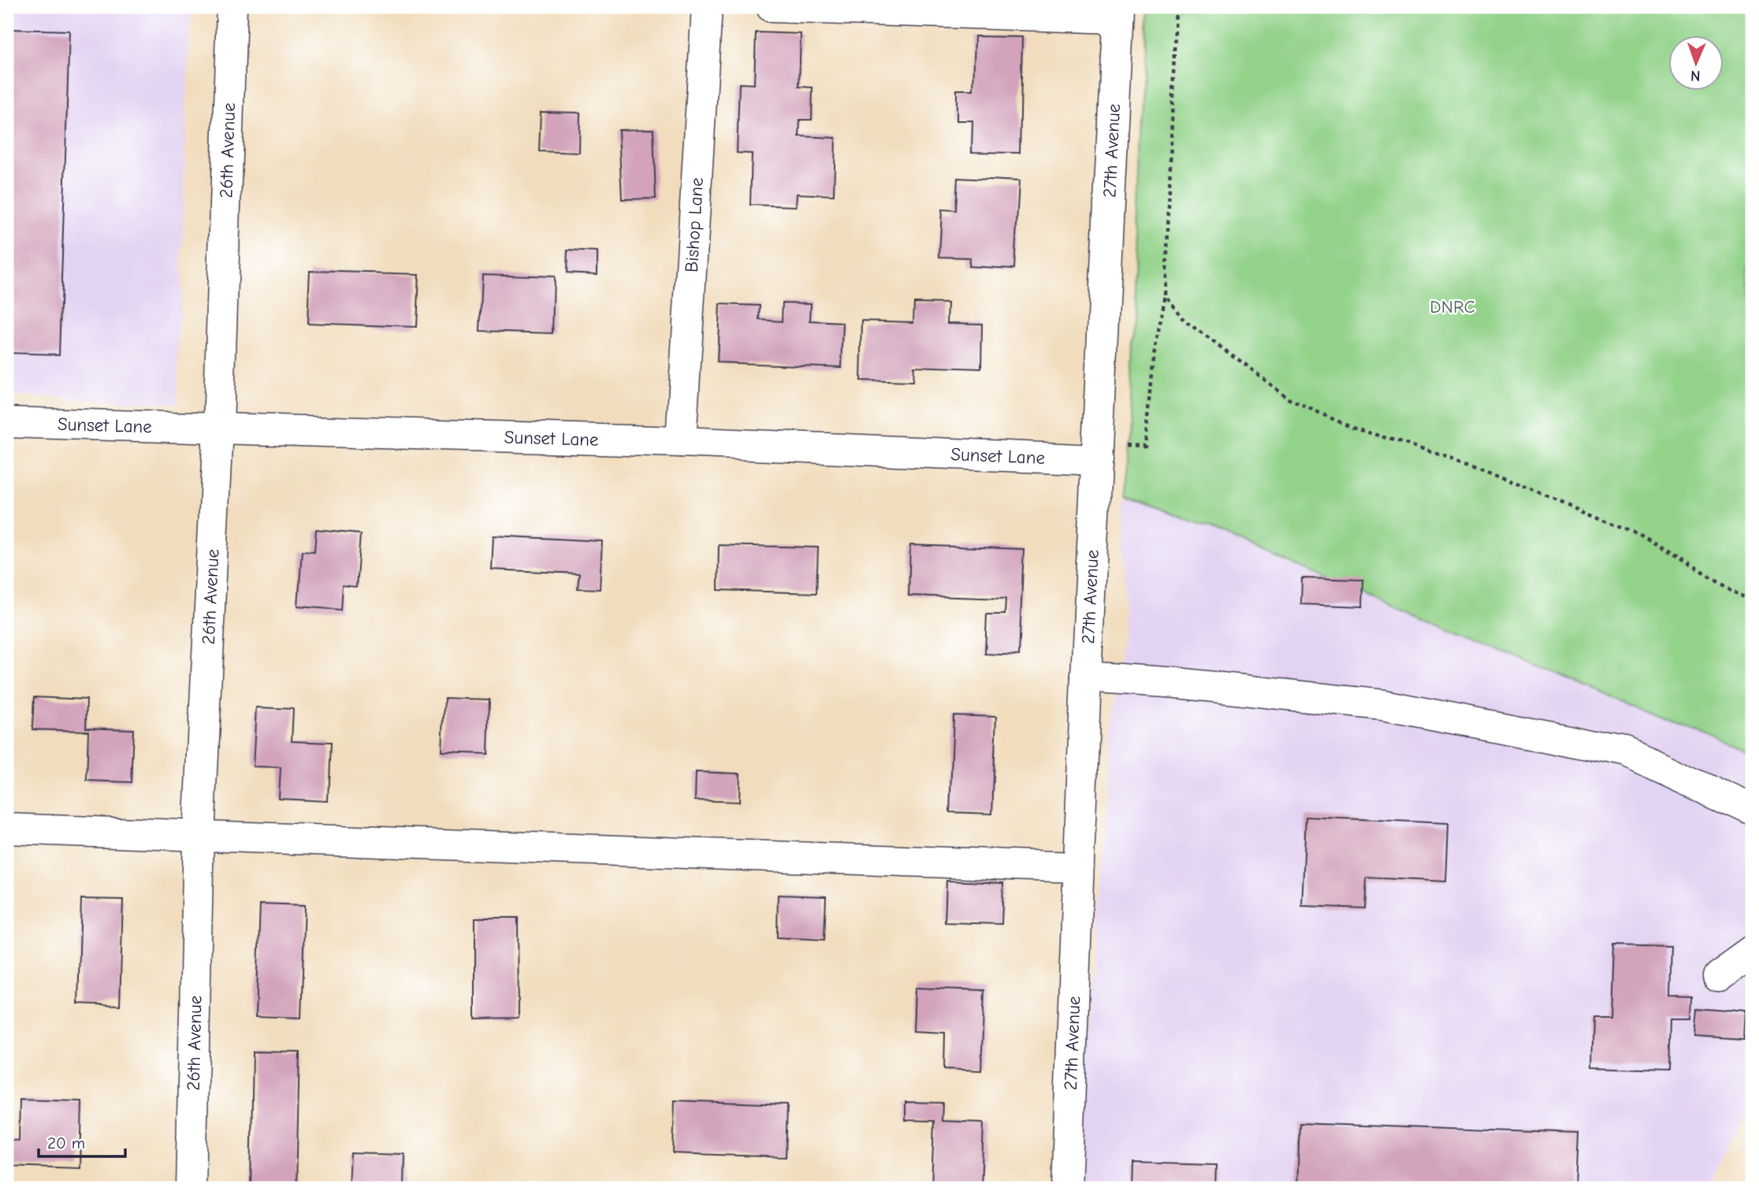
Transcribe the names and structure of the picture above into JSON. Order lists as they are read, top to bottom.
{
  "streets": {
    "street": [
      "26th Avenue",
      "27th Avenue",
      "Bishop Lane",
      "Sunset Lane"
    ]
  },
  "crossings": [
    ["26th Avenue", "Sunset Lane"],
    ["27th Avenue", "Sunset Lane"],
    ["Bishop Lane", "Sunset Lane"]
  ],
  "parks": ["DNRC"],
  "scale_bar": "20 m",
  "north": "bottom"
}
